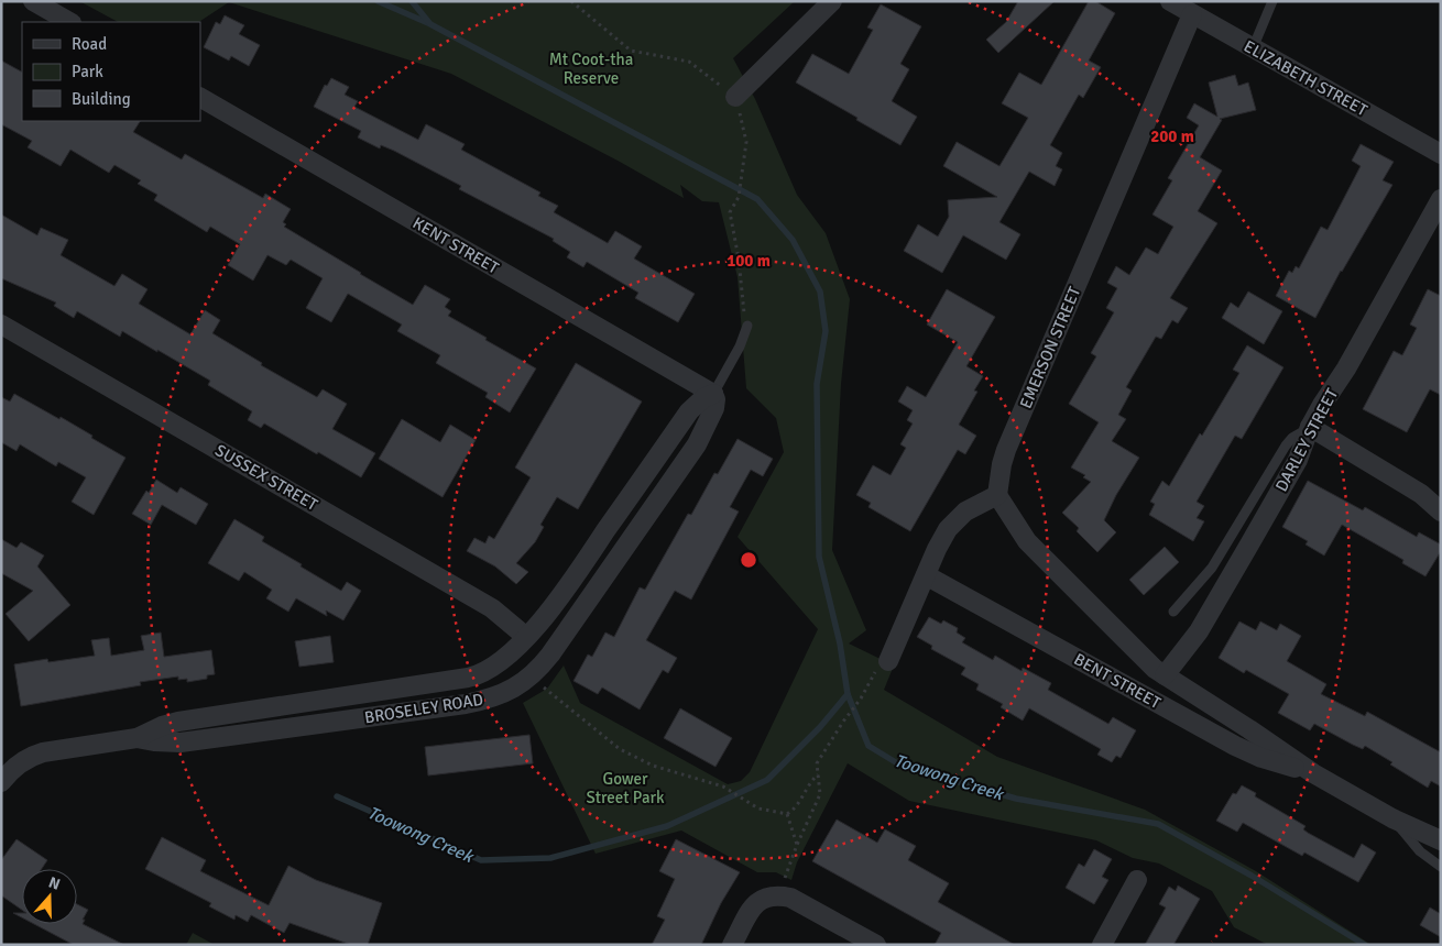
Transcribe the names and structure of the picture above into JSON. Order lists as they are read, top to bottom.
{
  "streets": {
    "street": [
      "ELIZABETH STREET",
      "KENT STREET",
      "EMERSON STREET",
      "DARLEY STREET",
      "SUSSEX STREET",
      "BENT STREET",
      "BROSELEY ROAD"
    ]
  },
  "crossings": [
    ["ELIZABETH STREET", "EMERSON STREET"],
    ["KENT STREET", "BROSELEY ROAD"],
    ["EMERSON STREET", "BENT STREET"],
    ["DARLEY STREET", "BENT STREET"],
    ["SUSSEX STREET", "BROSELEY ROAD"]
  ],
  "water": ["Toowong Creek"],
  "parks": ["Mt Coot-tha Reserve", "Gower Street Park"],
  "legend": ["Road", "Park", "Building"],
  "north": "top",
  "rings": ["200 m", "100 m"]
}
